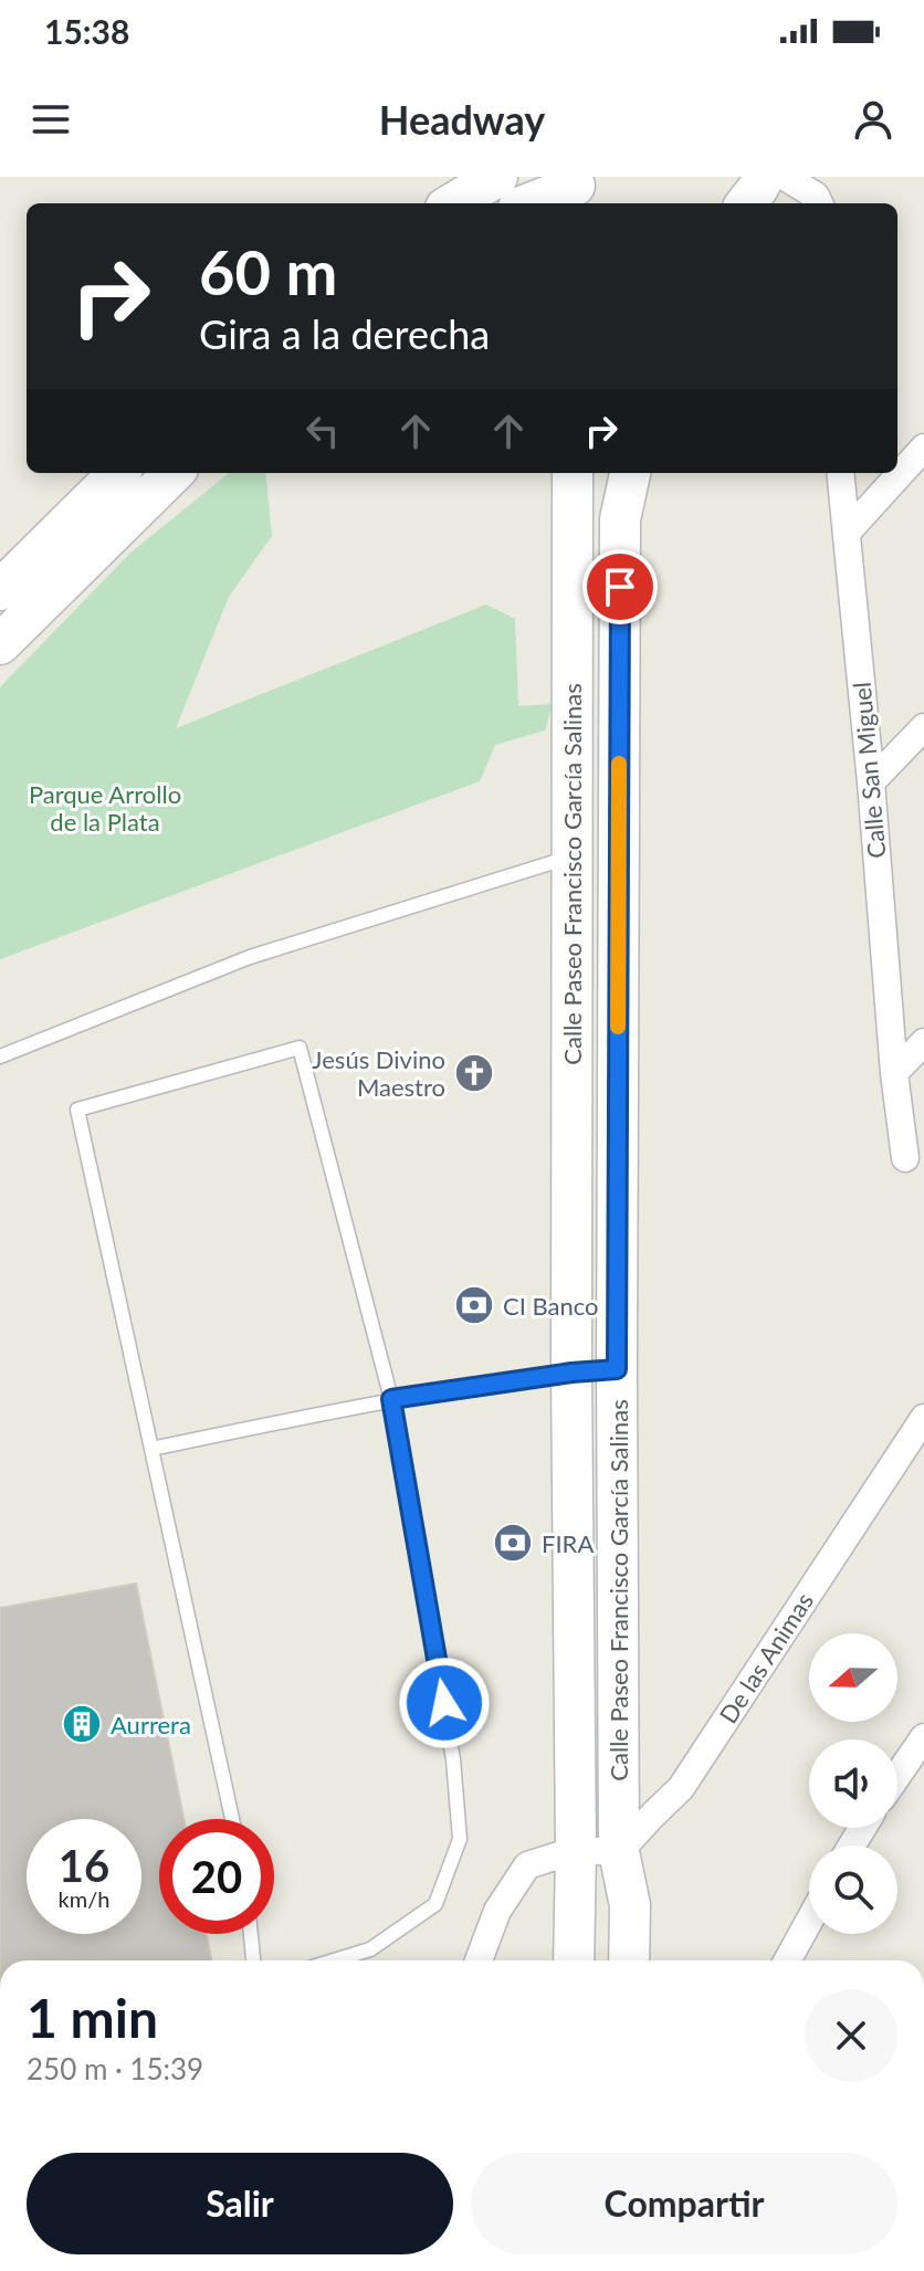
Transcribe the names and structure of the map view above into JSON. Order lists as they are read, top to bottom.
{
  "streets": {
    "main road": ["Calle Paseo Francisco García Salinas"],
    "street": ["Calle San Miguel", "De las Animas"]
  },
  "crossings": [
    ["Calle Paseo Francisco García Salinas", "De las Animas"]
  ],
  "parks": ["Parque Arrollo de la Plata"],
  "places": {
    "church": ["Jesús Divino Maestro"],
    "bank": ["CI Banco", "FIRA"],
    "building": ["Aurrera"]
  },
  "north": "left",
  "page": {
    "status": "15:38",
    "header": "Headway",
    "turn": ["60 m", "Gira a la derecha"],
    "speed": "16 km/h",
    "limit": "20",
    "heading": ["1 min", "250 m · 15:39"],
    "buttons": ["Salir", "Compartir"]
  }
}
